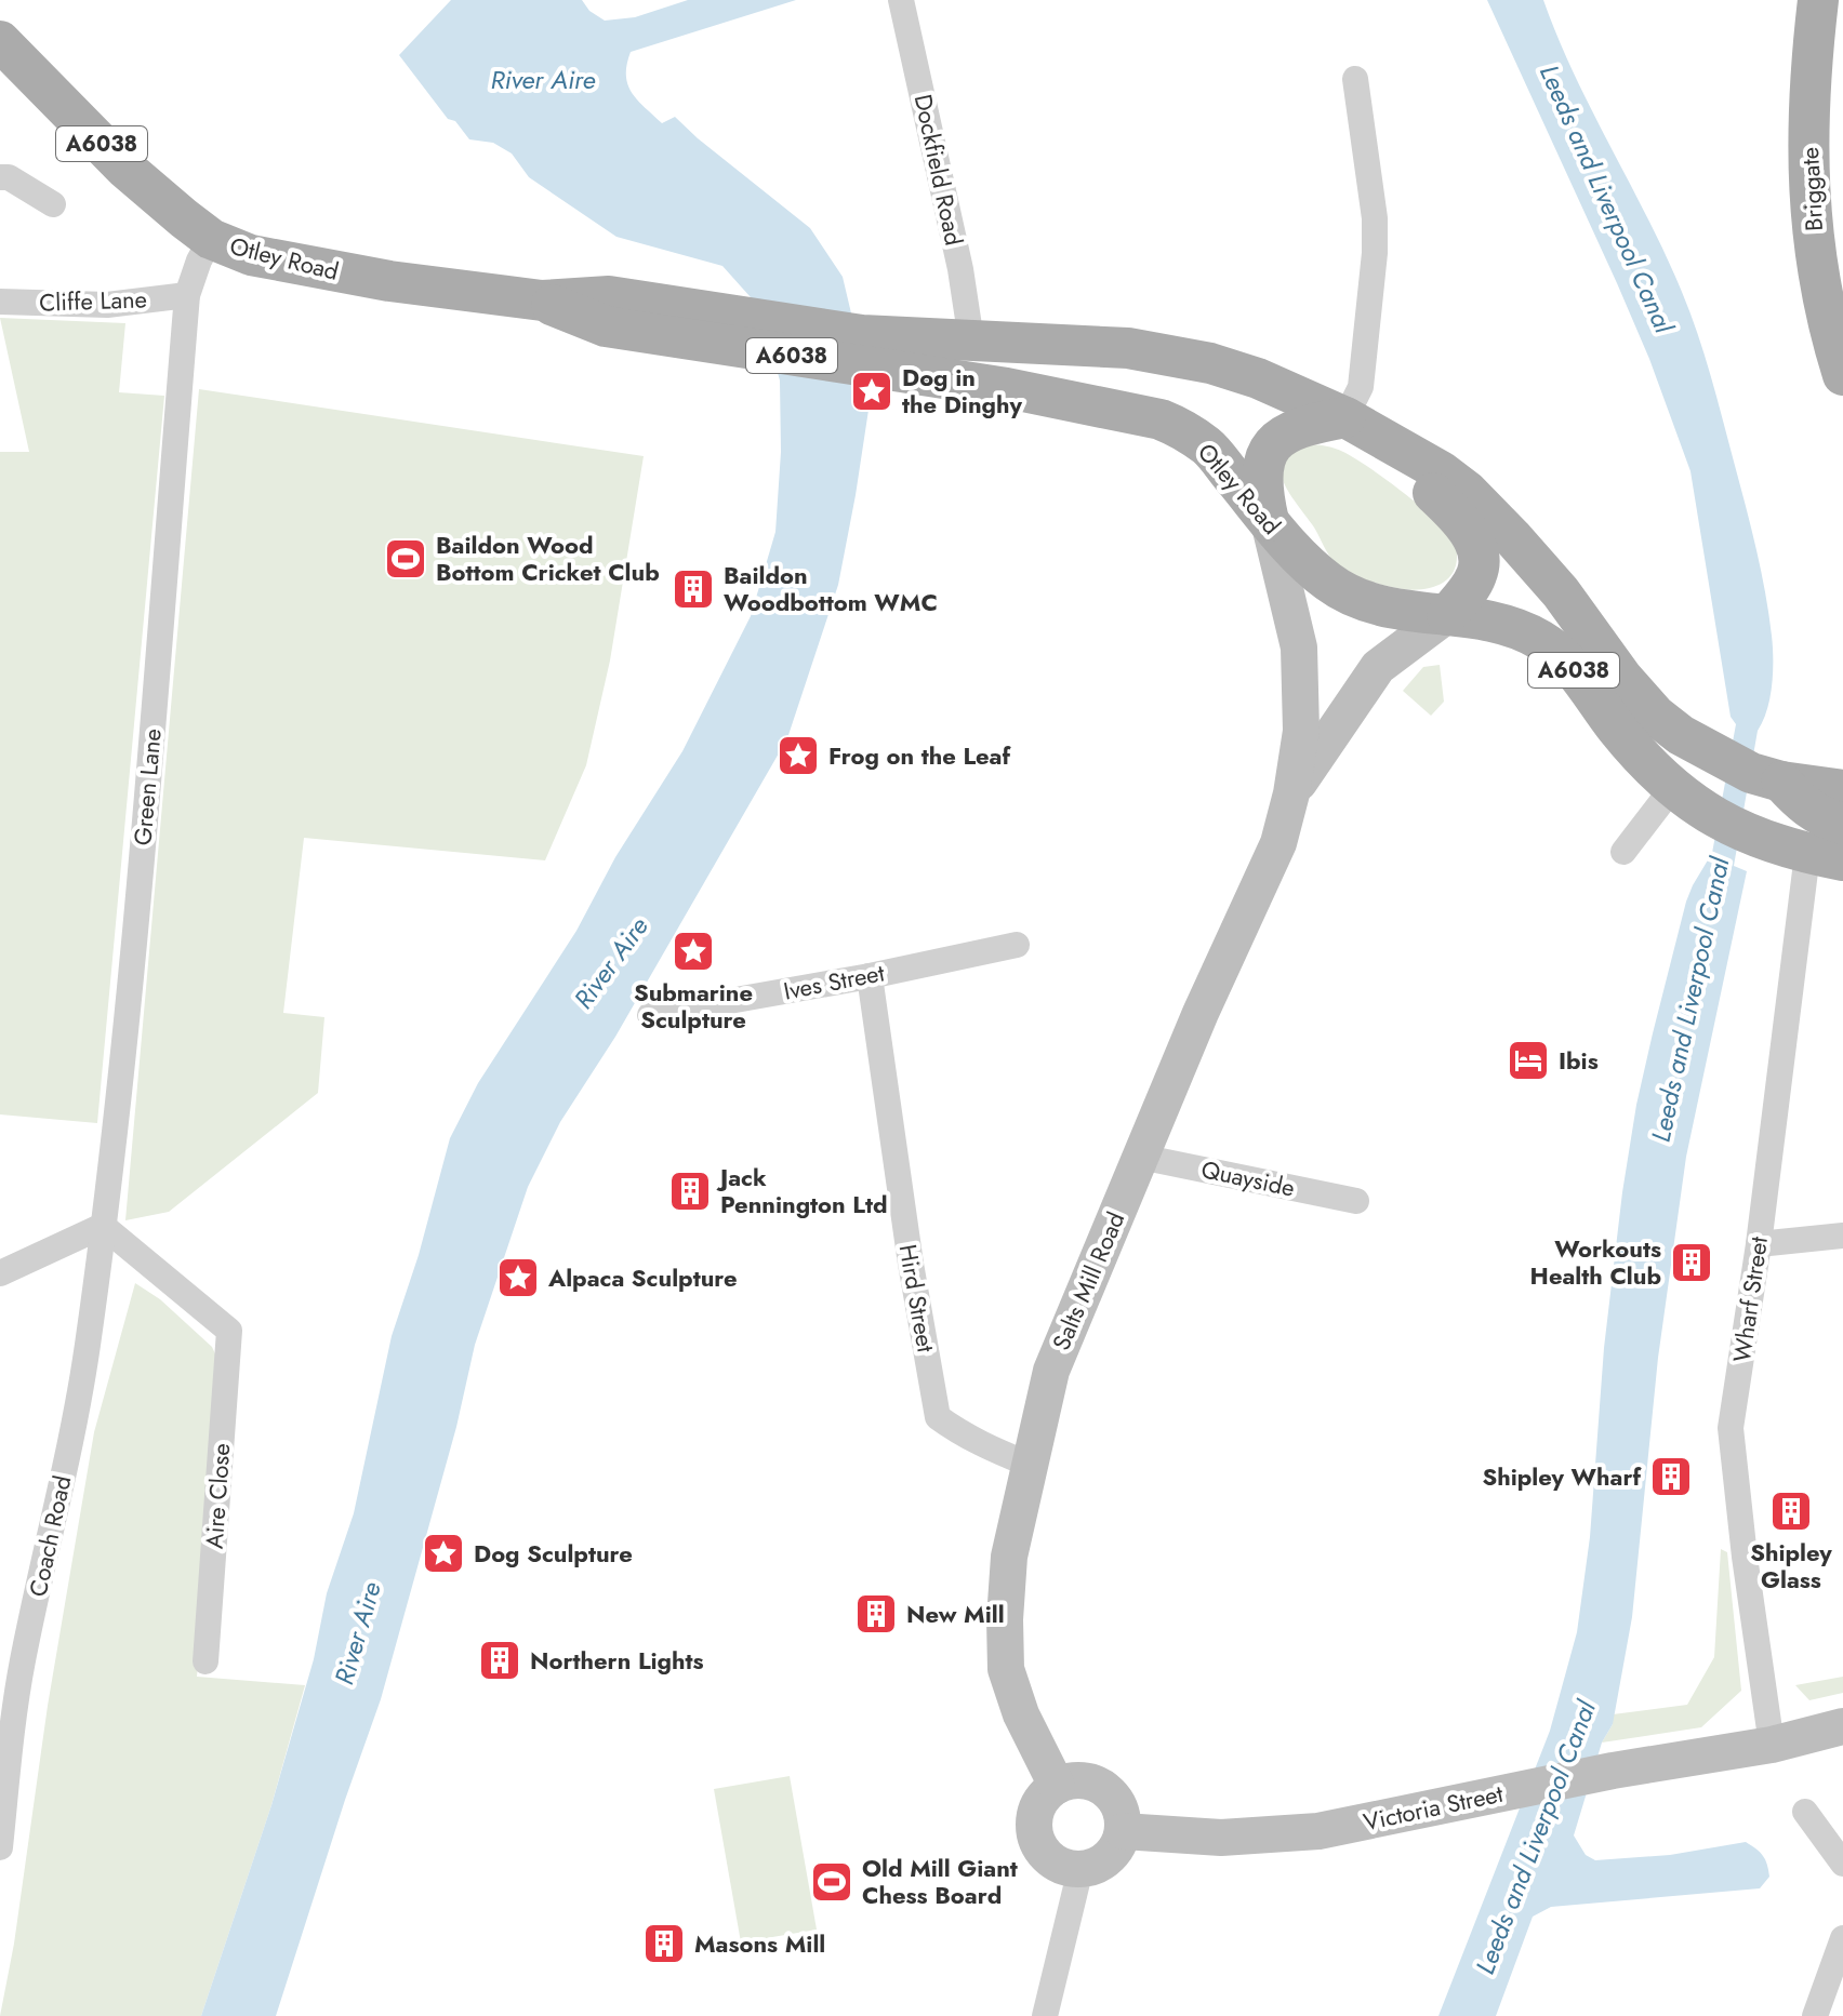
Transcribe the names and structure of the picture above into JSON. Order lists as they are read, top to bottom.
{
  "streets": {
    "main road": ["A6038", "Briggate", "Otley Road"],
    "street": [
      "Dockfield Road",
      "Cliffe Lane",
      "Green Lane",
      "Ives Street",
      "Quayside",
      "Salts Mill Road",
      "Hird Street",
      "Wharf Street",
      "Aire Close",
      "Coach Road",
      "Victoria Street"
    ]
  },
  "crossings": [
    ["A6038", "Otley Road"],
    ["A6038", "Salts Mill Road"],
    ["Dockfield Road", "Otley Road"],
    ["Otley Road", "Green Lane"],
    ["Otley Road", "Salts Mill Road"],
    ["Otley Road", "Wharf Street"],
    ["Cliffe Lane", "Green Lane"],
    ["Green Lane", "Aire Close"],
    ["Green Lane", "Coach Road"],
    ["Ives Street", "Hird Street"],
    ["Quayside", "Salts Mill Road"],
    ["Salts Mill Road", "Hird Street"],
    ["Salts Mill Road", "Victoria Street"],
    ["Wharf Street", "Victoria Street"],
    ["Aire Close", "Coach Road"]
  ],
  "water": ["River Aire", "Leeds and Liverpool Canal"],
  "places": {
    "place": [
      "Dog in the Dinghy",
      "Frog on the Leaf",
      "Submarine Sculpture",
      "Alpaca Sculpture",
      "Dog Sculpture"
    ],
    "sports": ["Baildon Wood Bottom Cricket Club", "Old Mill Giant Chess Board"],
    "building": [
      "Baildon Woodbottom WMC",
      "Jack Pennington Ltd",
      "Workouts Health Club",
      "Shipley Wharf",
      "Shipley Glass",
      "New Mill",
      "Northern Lights",
      "Masons Mill"
    ],
    "hotel": ["Ibis"]
  }
}
